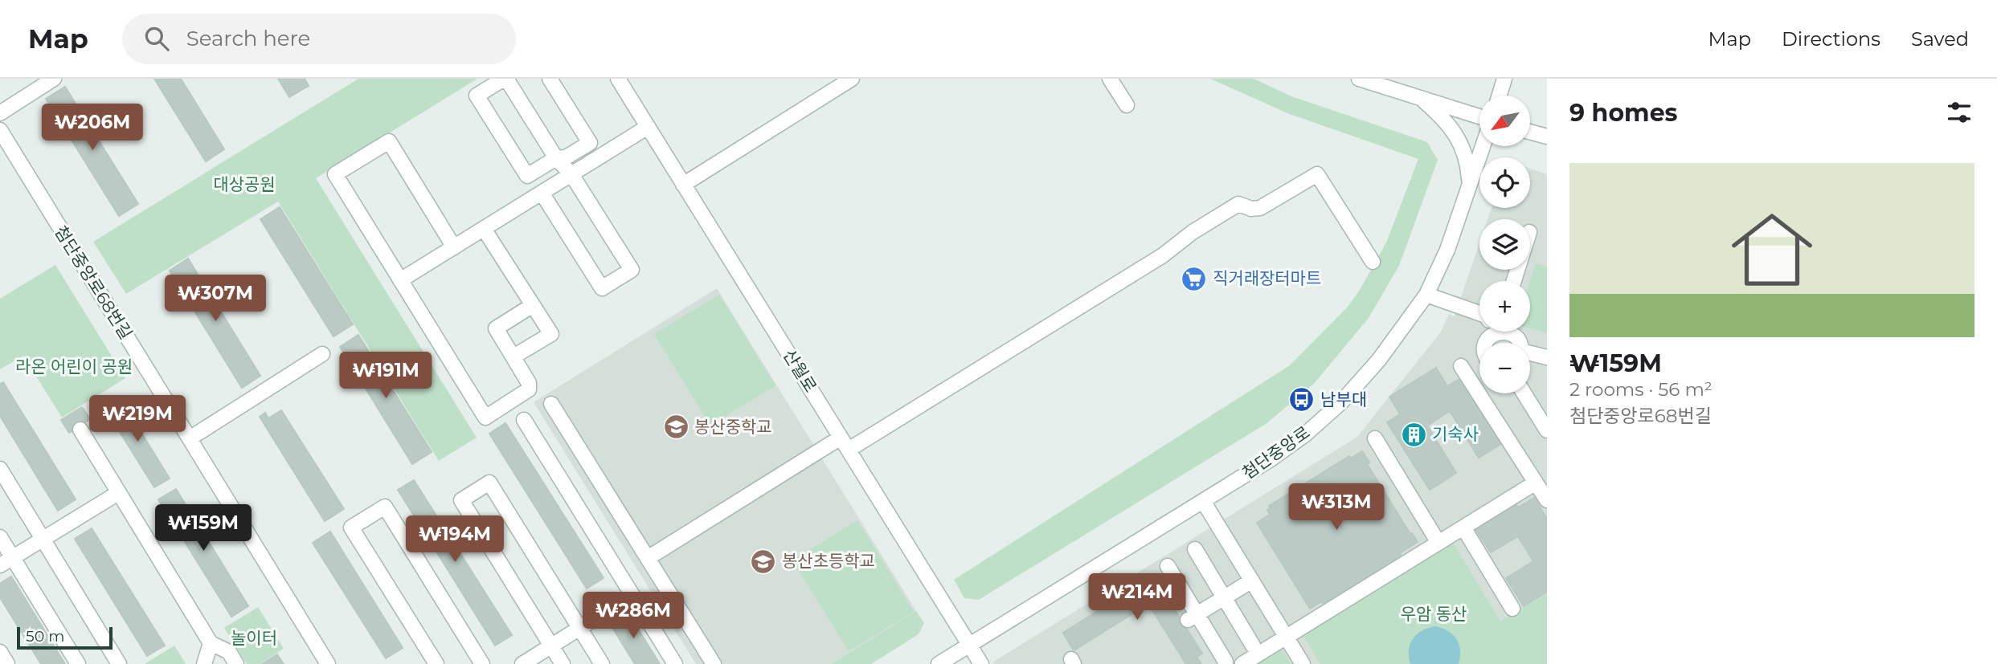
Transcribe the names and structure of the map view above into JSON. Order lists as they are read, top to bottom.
{
  "streets": {
    "street": ["첨단중앙로68번길", "산월로", "첨단중앙로"]
  },
  "crossings": [
    ["산월로", "첨단중앙로"]
  ],
  "parks": [
    "대상공원",
    "라온 어린이 공원",
    "우암 동산",
    "놀이터"
  ],
  "places": {
    "supermarket": ["직거래장터마트"],
    "bus stop": ["남부대"],
    "school or university": ["봉산중학교", "봉산초등학교"],
    "building": ["기숙사"]
  },
  "scale_bar": "50 m",
  "north": "bottom left",
  "page": {
    "header": "Map",
    "search": "Search here",
    "nav": ["Map", "Directions", "Saved"],
    "heading": "9 homes",
    "map_buttons": ["+", "−"],
    "price": [
      "₩206M",
      "₩307M",
      "₩191M",
      "₩219M",
      "₩313M",
      "₩159M",
      "₩194M",
      "₩214M",
      "₩286M"
    ],
    "list": [
      {
        "name": "₩159M",
        "note": "2 rooms · 56 m² · 첨단중앙로68번길"
      }
    ],
    "scale": "50 m"
  }
}
